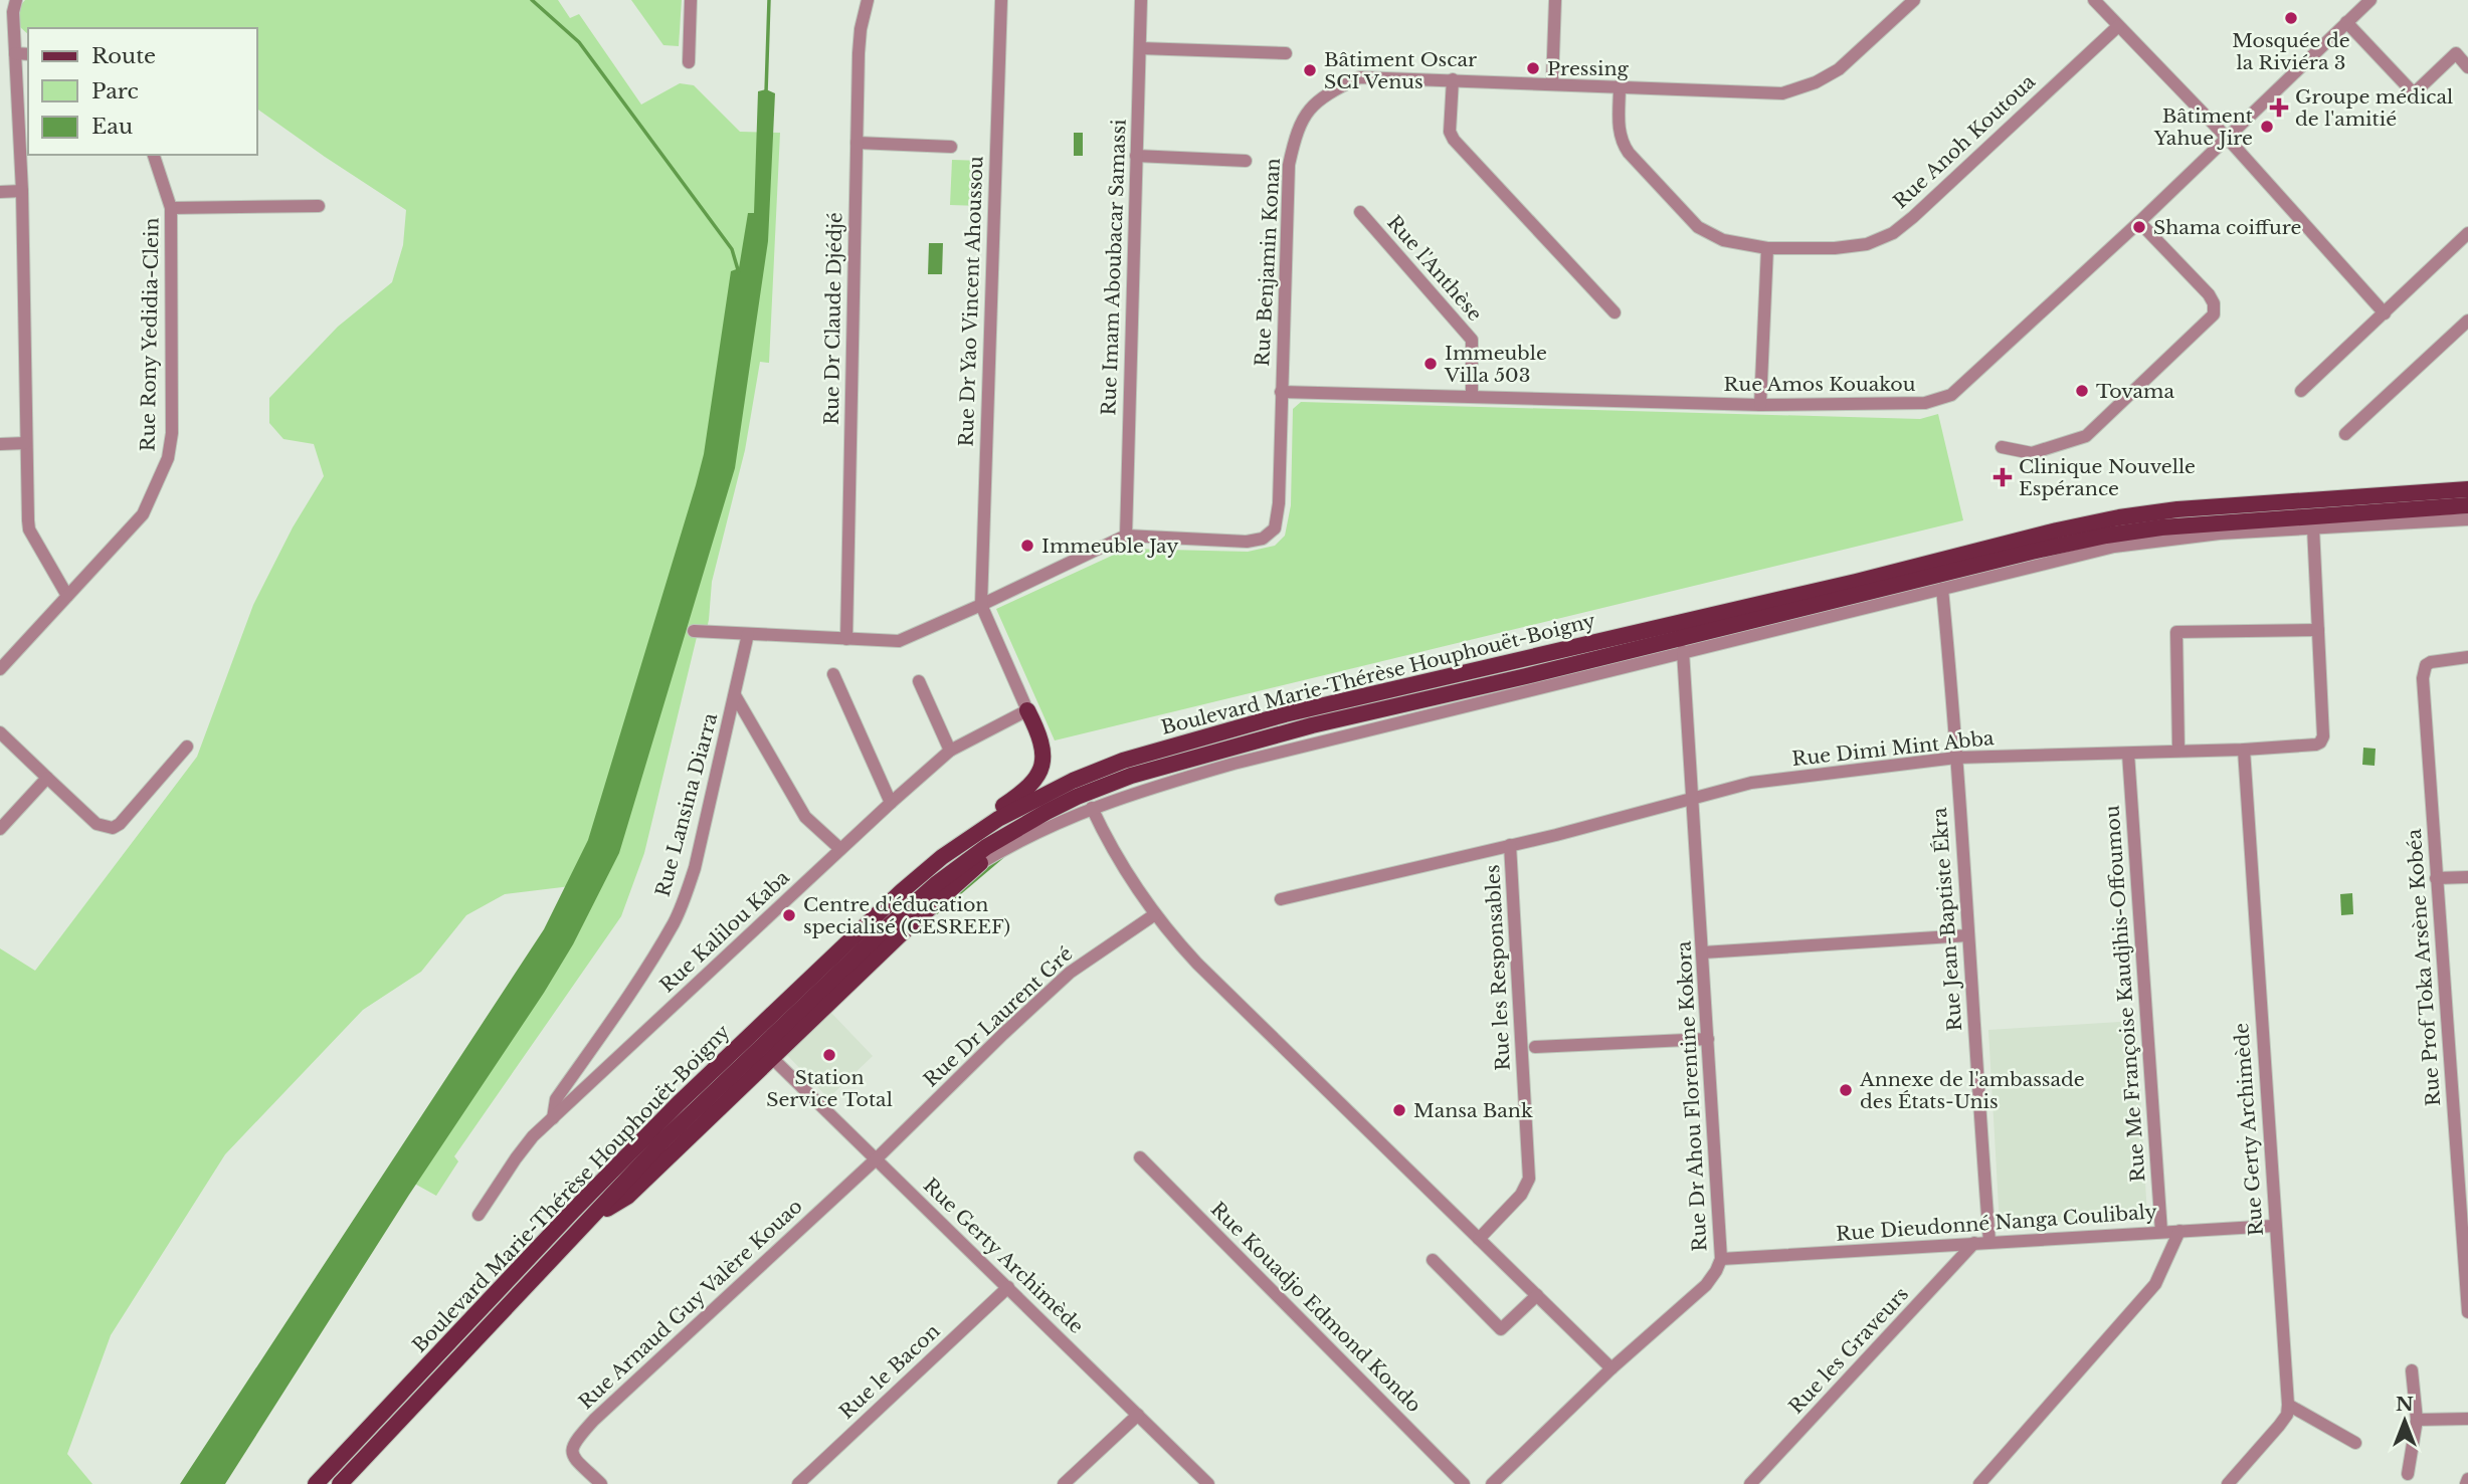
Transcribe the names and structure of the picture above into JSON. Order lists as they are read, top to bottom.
{
  "streets": {
    "main road": ["Boulevard Marie-Thérèse Houphouët-Boigny"],
    "street": [
      "Rue Anoh Koutoua",
      "Rue Benjamin Konan",
      "Rue Imam Aboubacar Samassi",
      "Rue l'Anthèse",
      "Rue Dr Yao Vincent Ahoussou",
      "Rue Dr Claude Djédjé",
      "Rue Rony Yedidia-Clein",
      "Rue Amos Kouakou",
      "Rue Dimi Mint Abba",
      "Rue Lansina Diarra",
      "Rue Jean-Baptiste Ékra",
      "Rue Kalilou Kaba",
      "Rue les Responsables",
      "Rue Prof Toka Arsène Kobéa",
      "Rue Me Françoise Kaudjhis-Offoumou",
      "Rue Dr Laurent Gré",
      "Rue Dr Ahou Florentine Kokora",
      "Rue Gerty Archimède",
      "Rue Dieudonné Nanga Coulibaly",
      "Rue Arnaud Guy Valère Kouao",
      "Rue Kouadjo Edmond Kondo",
      "Rue les Graveurs",
      "Rue le Bacon"
    ]
  },
  "crossings": [
    ["Rue Anoh Koutoua", "Rue Benjamin Konan"],
    ["Rue Benjamin Konan", "Rue Imam Aboubacar Samassi"],
    ["Rue Benjamin Konan", "Rue Amos Kouakou"],
    ["Rue l'Anthèse", "Rue Amos Kouakou"],
    ["Rue Dimi Mint Abba", "Rue Jean-Baptiste Ékra"],
    ["Rue Dimi Mint Abba", "Rue les Responsables"],
    ["Rue Dimi Mint Abba", "Rue Me Françoise Kaudjhis-Offoumou"],
    ["Rue Dimi Mint Abba", "Rue Dr Ahou Florentine Kokora"],
    ["Rue Dimi Mint Abba", "Rue Gerty Archimède"],
    ["Rue Lansina Diarra", "Rue Kalilou Kaba"],
    ["Rue Jean-Baptiste Ékra", "Rue Dieudonné Nanga Coulibaly"],
    ["Rue Me Françoise Kaudjhis-Offoumou", "Rue Dieudonné Nanga Coulibaly"],
    ["Rue Dr Laurent Gré", "Rue Gerty Archimède"],
    ["Rue Dr Laurent Gré", "Rue Arnaud Guy Valère Kouao"],
    ["Rue Dr Ahou Florentine Kokora", "Rue Dieudonné Nanga Coulibaly"],
    ["Rue Gerty Archimède", "Rue Dieudonné Nanga Coulibaly"],
    ["Rue Gerty Archimède", "Rue Arnaud Guy Valère Kouao"],
    ["Rue Gerty Archimède", "Rue le Bacon"],
    ["Rue Dieudonné Nanga Coulibaly", "Rue les Graveurs"]
  ],
  "places": {
    "other": [
      "Mosquée de la Riviéra 3",
      "Pressing",
      "Bâtiment Oscar SCI Venus",
      "Bâtiment Yahue Jire",
      "Shama coiffure",
      "Immeuble Villa 503",
      "Tovama",
      "Immeuble Jay",
      "Centre d'éducation specialisé (CESREEF)",
      "Station Service Total",
      "Annexe de l'ambassade des États-Unis",
      "Mansa Bank"
    ],
    "health": ["Groupe médical de l'amitié", "Clinique Nouvelle Espérance"]
  },
  "legend": ["Route", "Parc", "Eau"],
  "north": "top"
}
